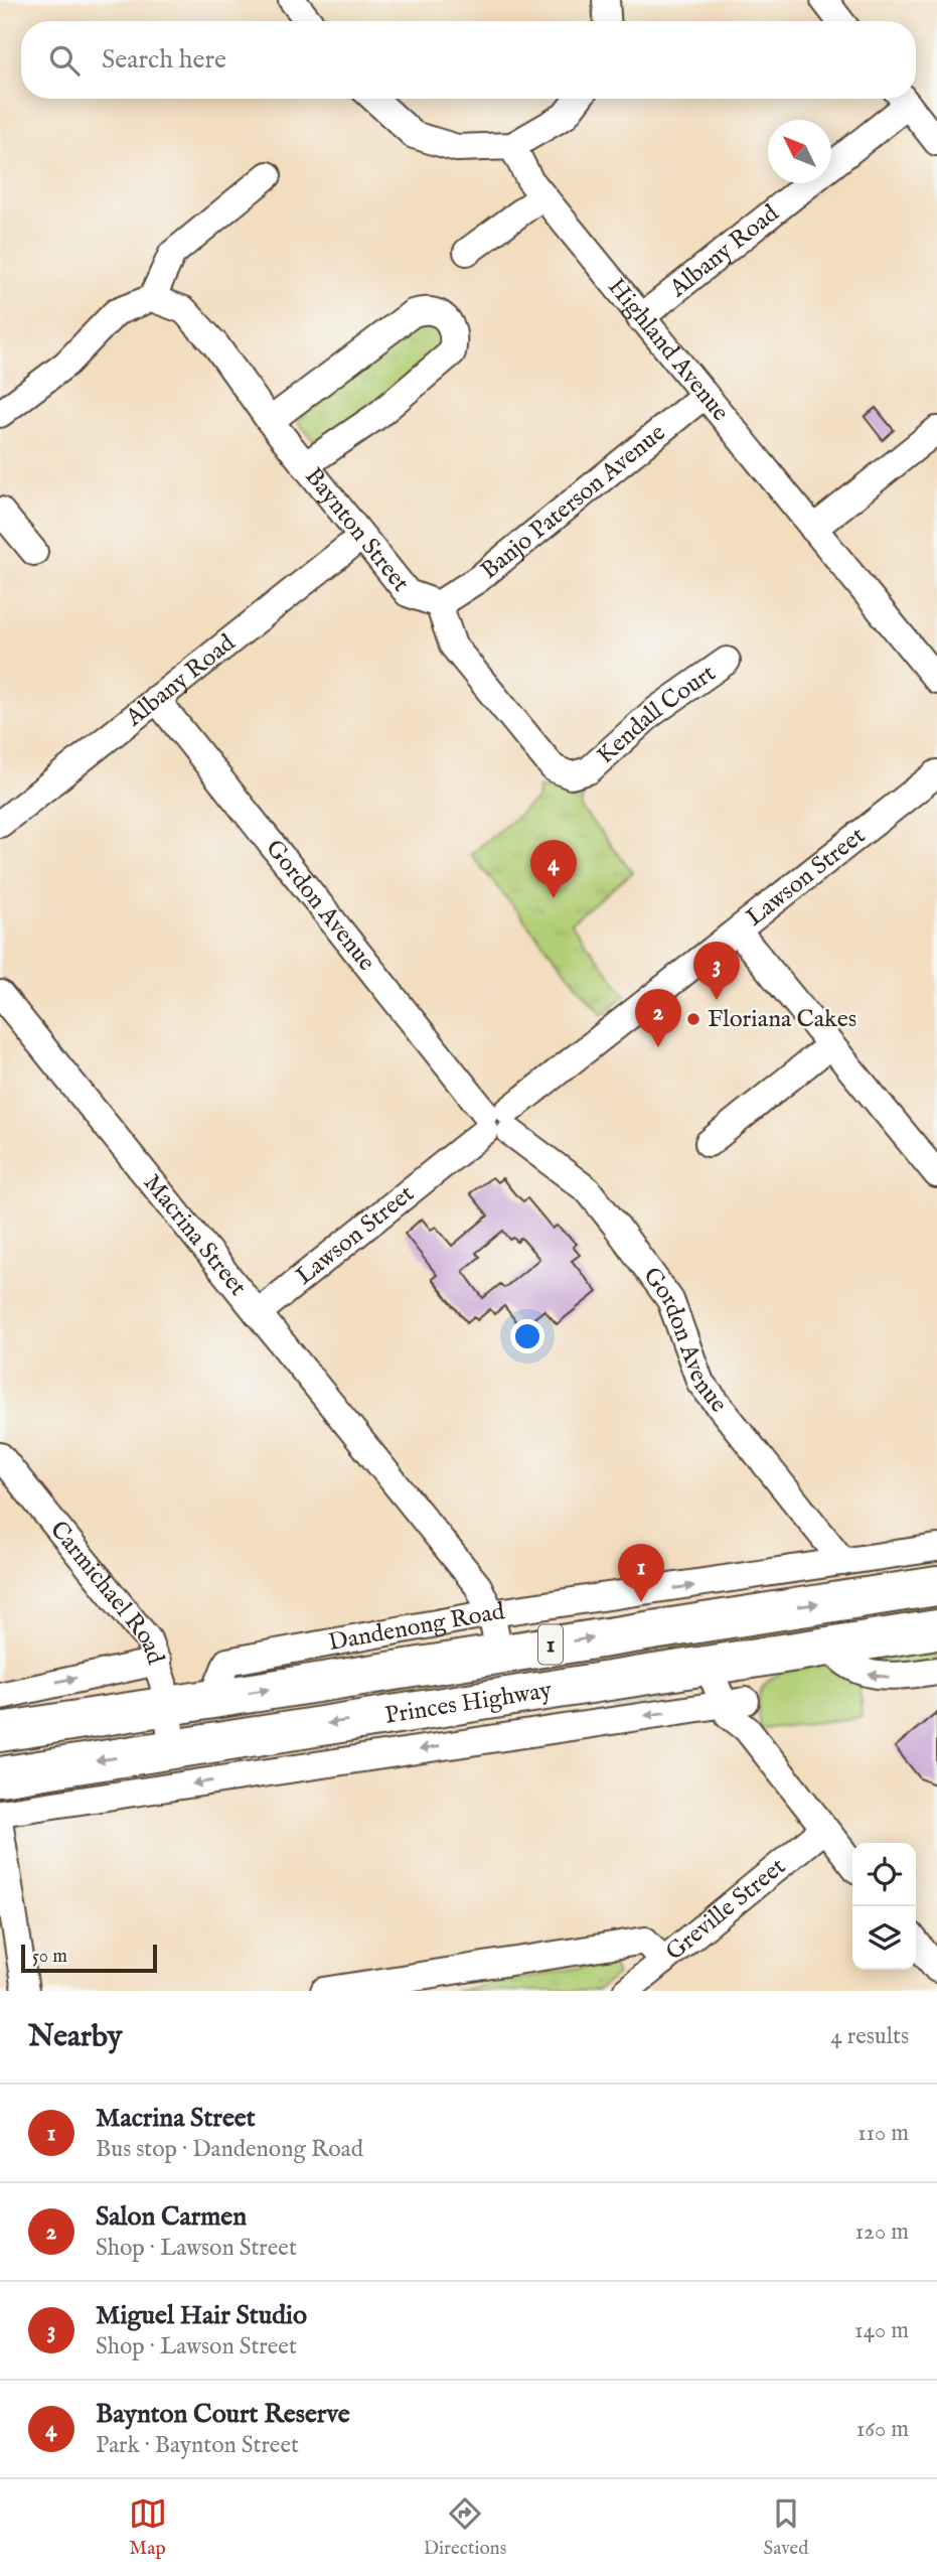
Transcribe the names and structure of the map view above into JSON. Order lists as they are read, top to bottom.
{
  "streets": {
    "highway": ["1", "Princes Highway"],
    "street": [
      "Albany Road",
      "Highland Avenue",
      "Banjo Paterson Avenue",
      "Baynton Street",
      "Kendall Court",
      "Lawson Street",
      "Gordon Avenue",
      "Macrina Street",
      "Carmichael Road",
      "Dandenong Road",
      "Greville Street"
    ]
  },
  "crossings": [
    ["Albany Road", "Highland Avenue"],
    ["Albany Road", "Baynton Street"],
    ["Albany Road", "Gordon Avenue"],
    ["Highland Avenue", "Banjo Paterson Avenue"],
    ["Banjo Paterson Avenue", "Baynton Street"],
    ["Baynton Street", "Kendall Court"],
    ["Lawson Street", "Gordon Avenue"],
    ["Lawson Street", "Macrina Street"],
    ["Gordon Avenue", "Dandenong Road"],
    ["Macrina Street", "Dandenong Road"],
    ["Macrina Street", "Princes Highway"],
    ["Carmichael Road", "Princes Highway"],
    ["Dandenong Road", "Princes Highway"]
  ],
  "places": ["Floriana Cakes"],
  "scale_bar": "50 m",
  "north": "top left",
  "page": {
    "search": "Search here",
    "pins": [
      "4",
      "3",
      "2",
      "1"
    ],
    "scale": "50 m",
    "heading": ["Nearby", "4 results"],
    "list": [
      {
        "mark": "1",
        "name": "Macrina Street",
        "note": "Bus stop · Dandenong Road",
        "value": "110 m"
      },
      {
        "mark": "2",
        "name": "Salon Carmen",
        "note": "Shop · Lawson Street",
        "value": "120 m"
      },
      {
        "mark": "3",
        "name": "Miguel Hair Studio",
        "note": "Shop · Lawson Street",
        "value": "140 m"
      },
      {
        "mark": "4",
        "name": "Baynton Court Reserve",
        "note": "Park · Baynton Street",
        "value": "160 m"
      }
    ],
    "nav": ["Map", "Directions", "Saved"]
  }
}
